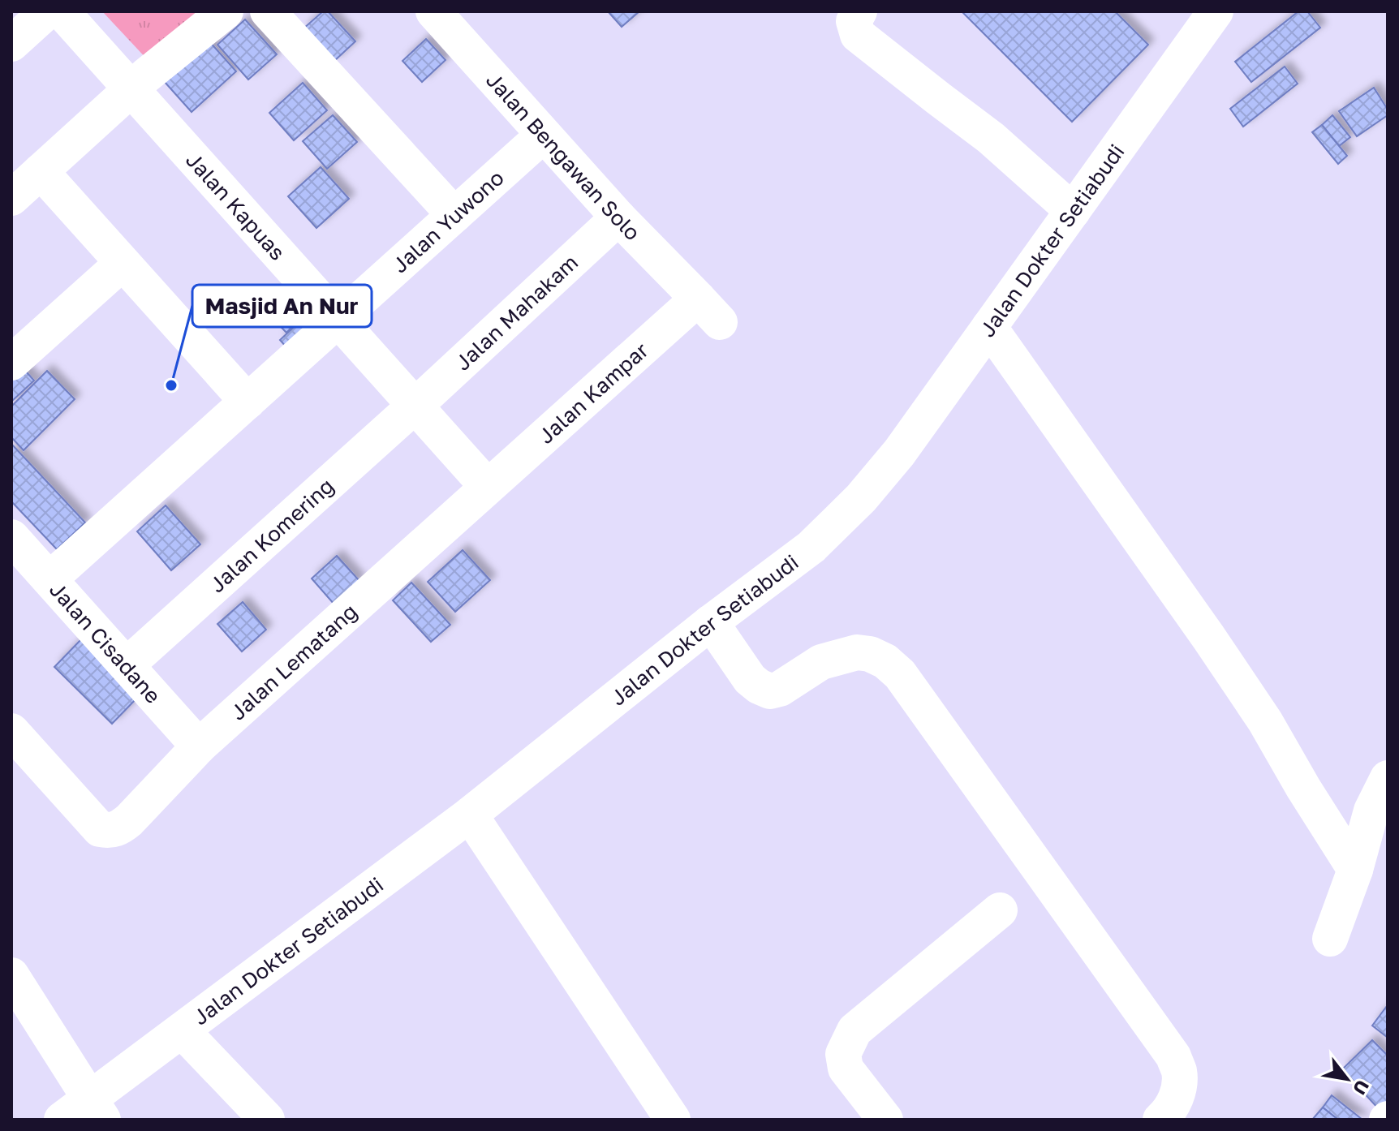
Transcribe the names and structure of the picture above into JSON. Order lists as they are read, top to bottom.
{
  "streets": {
    "main road": [
      "Jalan Bengawan Solo",
      "Jalan Kapuas",
      "Jalan Yuwono",
      "Jalan Dokter Setiabudi",
      "Jalan Mahakam",
      "Jalan Kampar",
      "Jalan Komering",
      "Jalan Cisadane",
      "Jalan Lematang"
    ]
  },
  "crossings": [
    ["Jalan Bengawan Solo", "Jalan Yuwono"],
    ["Jalan Bengawan Solo", "Jalan Mahakam"],
    ["Jalan Bengawan Solo", "Jalan Kampar"],
    ["Jalan Kapuas", "Jalan Yuwono"],
    ["Jalan Kapuas", "Jalan Mahakam"],
    ["Jalan Kapuas", "Jalan Kampar"],
    ["Jalan Kapuas", "Jalan Komering"],
    ["Jalan Kapuas", "Jalan Lematang"],
    ["Jalan Yuwono", "Jalan Cisadane"],
    ["Jalan Mahakam", "Jalan Komering"],
    ["Jalan Kampar", "Jalan Lematang"],
    ["Jalan Komering", "Jalan Cisadane"],
    ["Jalan Cisadane", "Jalan Lematang"]
  ],
  "places": ["Masjid An Nur"],
  "north": "bottom right"
}
